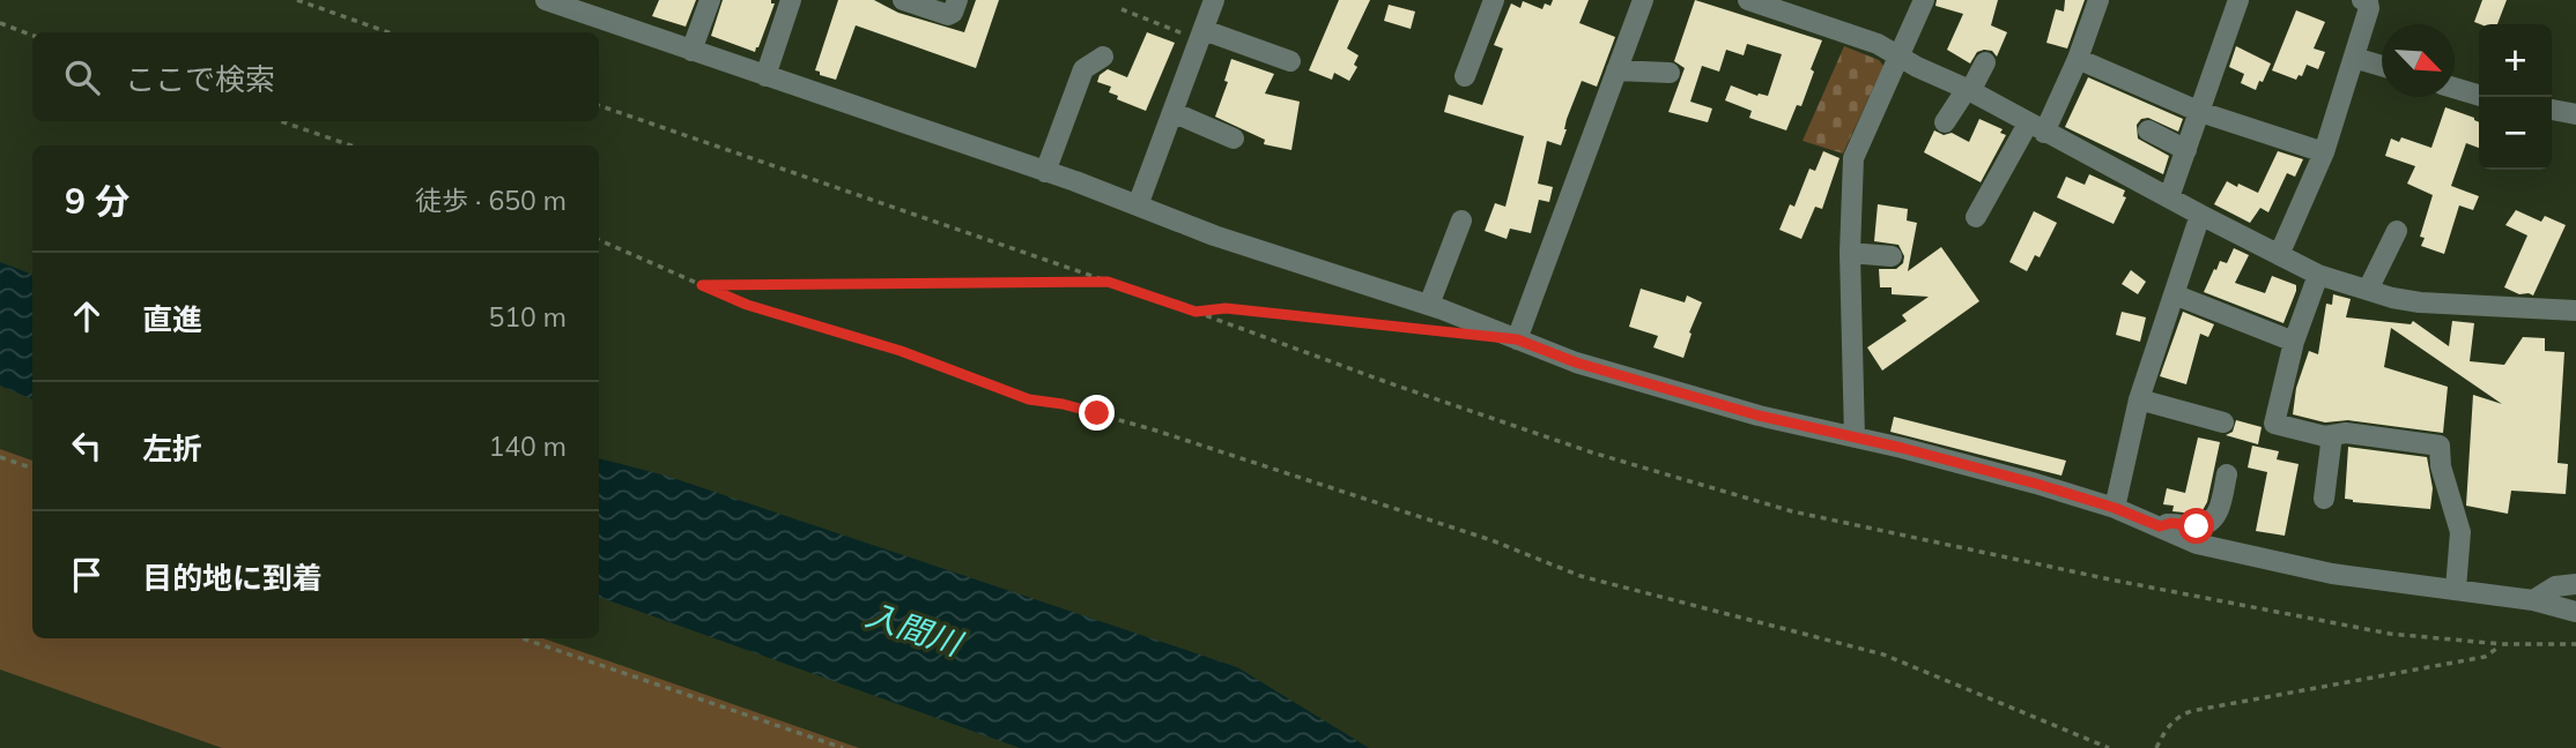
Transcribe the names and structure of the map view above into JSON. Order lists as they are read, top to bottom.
{
  "water": ["入間川"],
  "north": "bottom right",
  "page": {
    "map_buttons": ["+", "−"],
    "search": "ここで検索",
    "heading": ["9 分", "徒歩 · 650 m"],
    "list": [
      ["直進", "510 m"],
      ["左折", "140 m"],
      "目的地に到着"
    ]
  }
}
